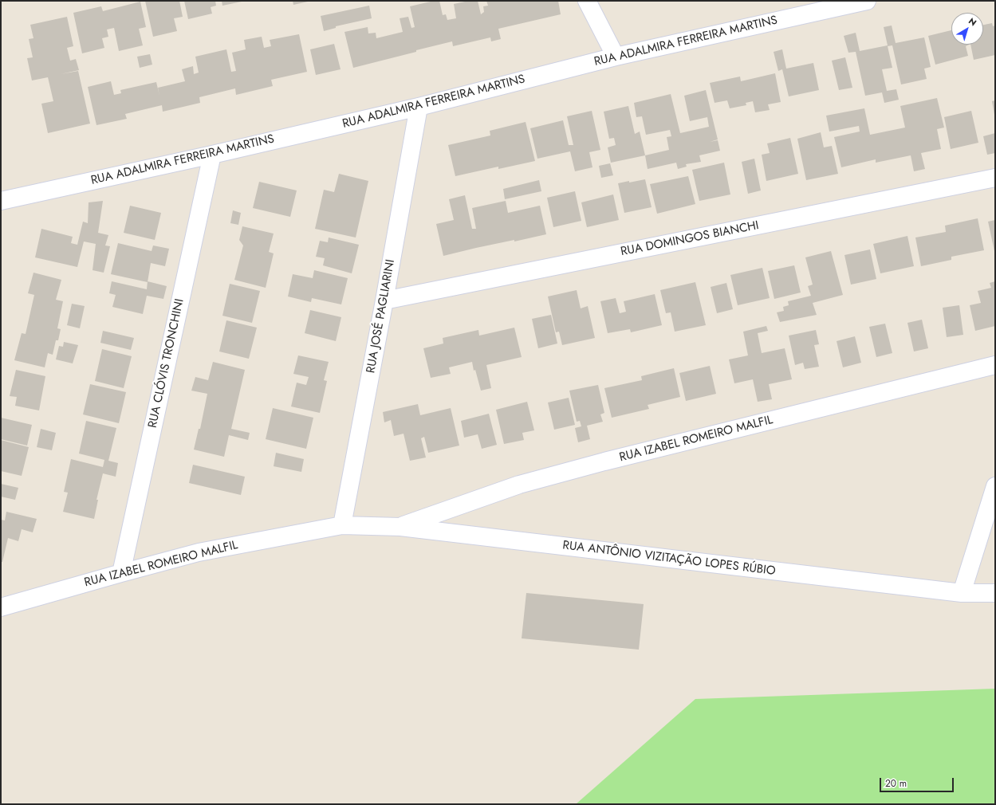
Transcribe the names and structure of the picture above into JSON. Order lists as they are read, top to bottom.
{
  "streets": {
    "street": [
      "RUA ADALMIRA FERREIRA MARTINS",
      "RUA DOMINGOS BIANCHI",
      "RUA JOSÉ PAGLIARINI",
      "RUA CLÓVIS TRONCHINI",
      "RUA IZABEL ROMEIRO MALFIL",
      "RUA ANTÔNIO VIZITAÇÃO LOPES RÚBIO"
    ]
  },
  "crossings": [
    ["RUA ADALMIRA FERREIRA MARTINS", "RUA JOSÉ PAGLIARINI"],
    ["RUA ADALMIRA FERREIRA MARTINS", "RUA CLÓVIS TRONCHINI"],
    ["RUA DOMINGOS BIANCHI", "RUA JOSÉ PAGLIARINI"],
    ["RUA JOSÉ PAGLIARINI", "RUA IZABEL ROMEIRO MALFIL"],
    ["RUA JOSÉ PAGLIARINI", "RUA ANTÔNIO VIZITAÇÃO LOPES RÚBIO"],
    ["RUA CLÓVIS TRONCHINI", "RUA IZABEL ROMEIRO MALFIL"],
    ["RUA IZABEL ROMEIRO MALFIL", "RUA ANTÔNIO VIZITAÇÃO LOPES RÚBIO"]
  ],
  "scale_bar": "20 m",
  "north": "top right"
}
